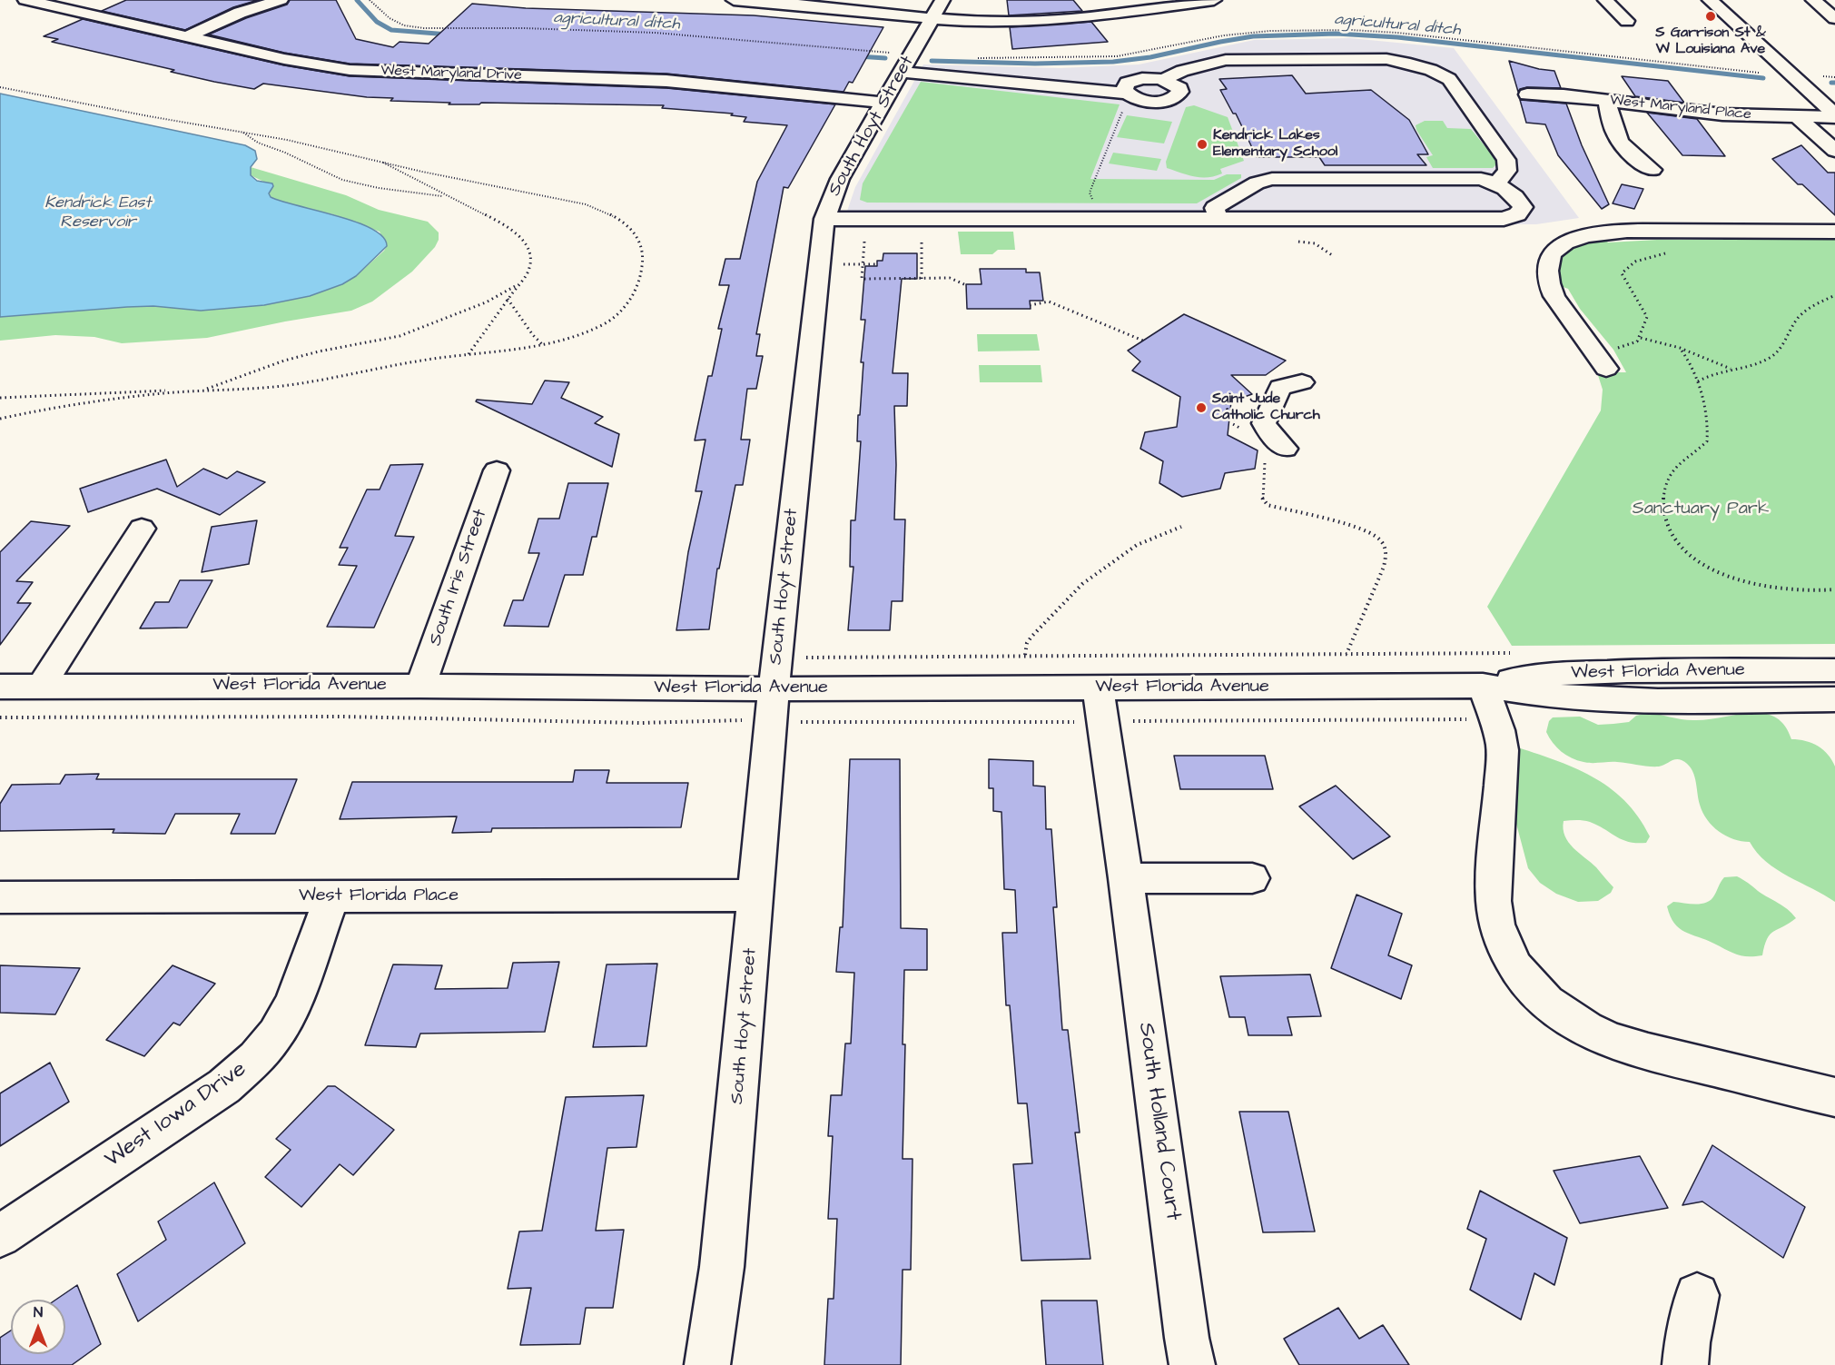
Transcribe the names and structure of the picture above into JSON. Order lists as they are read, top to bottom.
{
  "streets": {
    "street": [
      "West Maryland Drive",
      "West Maryland Place",
      "South Hoyt Street",
      "South Iris Street",
      "West Florida Avenue",
      "West Florida Place",
      "West Iowa Drive",
      "South Holland Court"
    ]
  },
  "crossings": [
    ["West Maryland Drive", "South Hoyt Street"],
    ["South Hoyt Street", "West Florida Avenue"],
    ["South Hoyt Street", "West Florida Place"],
    ["South Iris Street", "West Florida Avenue"],
    ["West Florida Avenue", "South Holland Court"],
    ["West Florida Place", "West Iowa Drive"]
  ],
  "water": ["agricultural ditch", "Kendrick East Reservoir"],
  "parks": ["Sanctuary Park"],
  "places": ["S Garrison St & W Louisiana Ave", "Kendrick Lakes Elementary School", "Saint Jude Catholic Church"],
  "north": "top"
}
